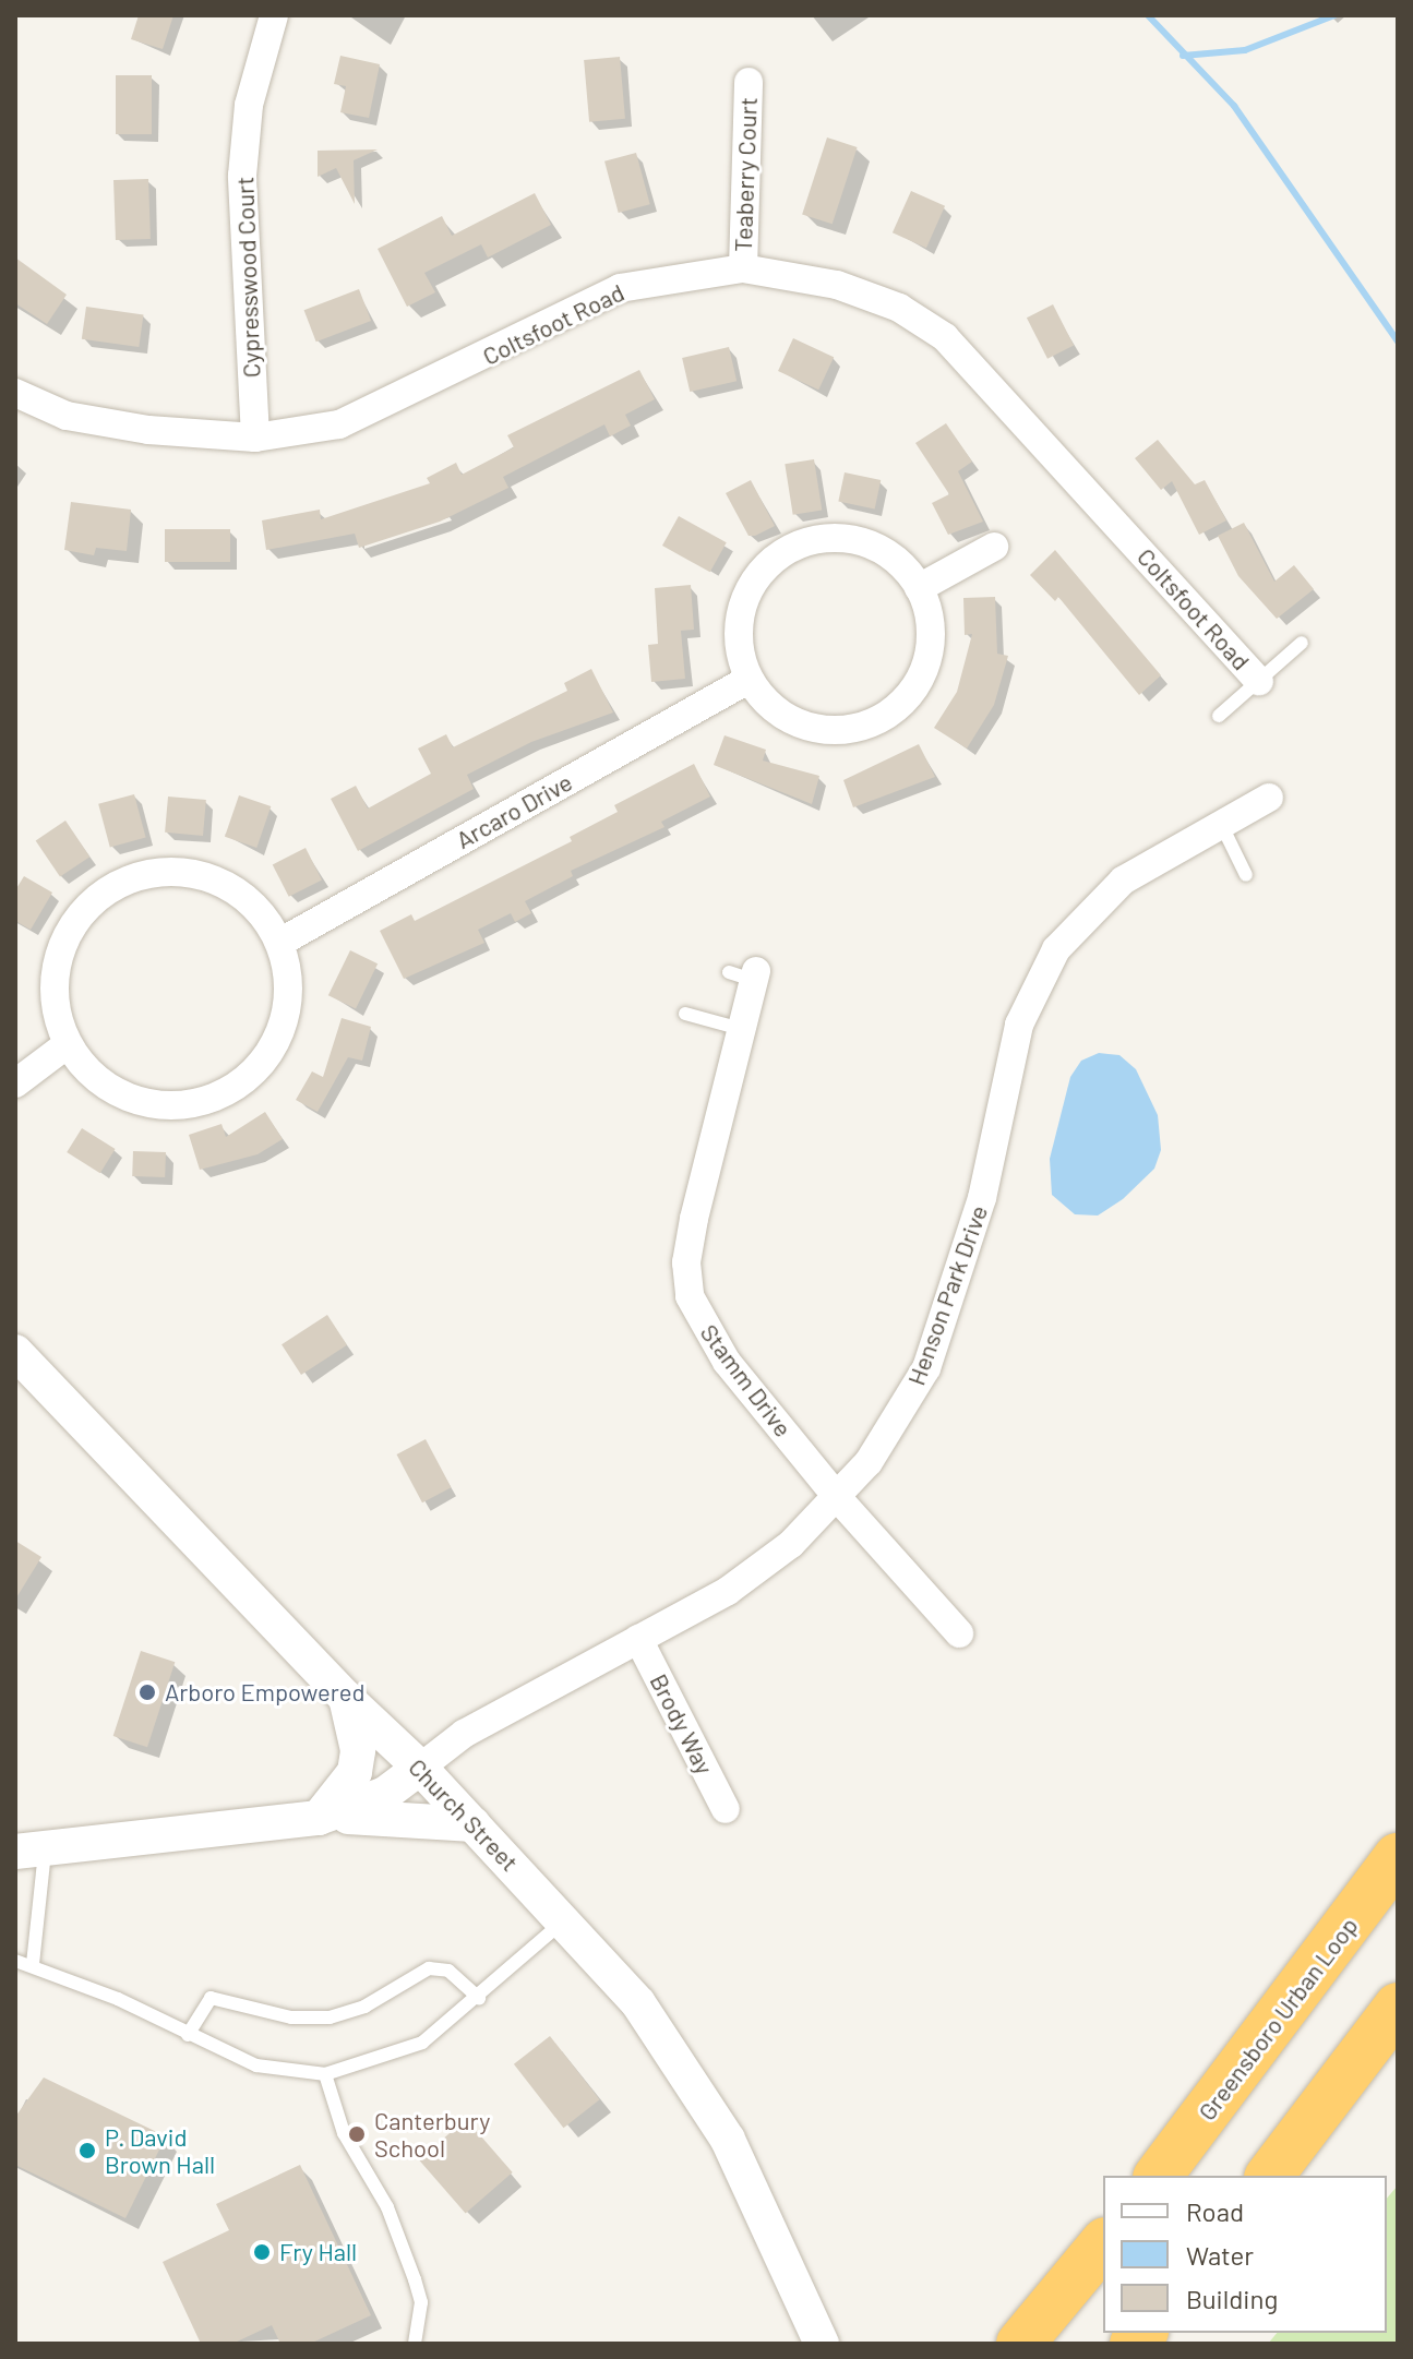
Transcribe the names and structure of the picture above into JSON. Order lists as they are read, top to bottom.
{
  "streets": {
    "highway": ["Greensboro Urban Loop"],
    "street": [
      "Teaberry Court",
      "Cypresswood Court",
      "Coltsfoot Road",
      "Arcaro Drive",
      "Henson Park Drive",
      "Stamm Drive",
      "Brody Way",
      "Church Street"
    ]
  },
  "crossings": [
    ["Teaberry Court", "Coltsfoot Road"],
    ["Cypresswood Court", "Coltsfoot Road"],
    ["Henson Park Drive", "Stamm Drive"],
    ["Henson Park Drive", "Brody Way"],
    ["Henson Park Drive", "Church Street"]
  ],
  "places": [
    "Arboro Empowered",
    "Canterbury School",
    "P. David Brown Hall",
    "Fry Hall"
  ],
  "legend": ["Road", "Water", "Building"]
}
